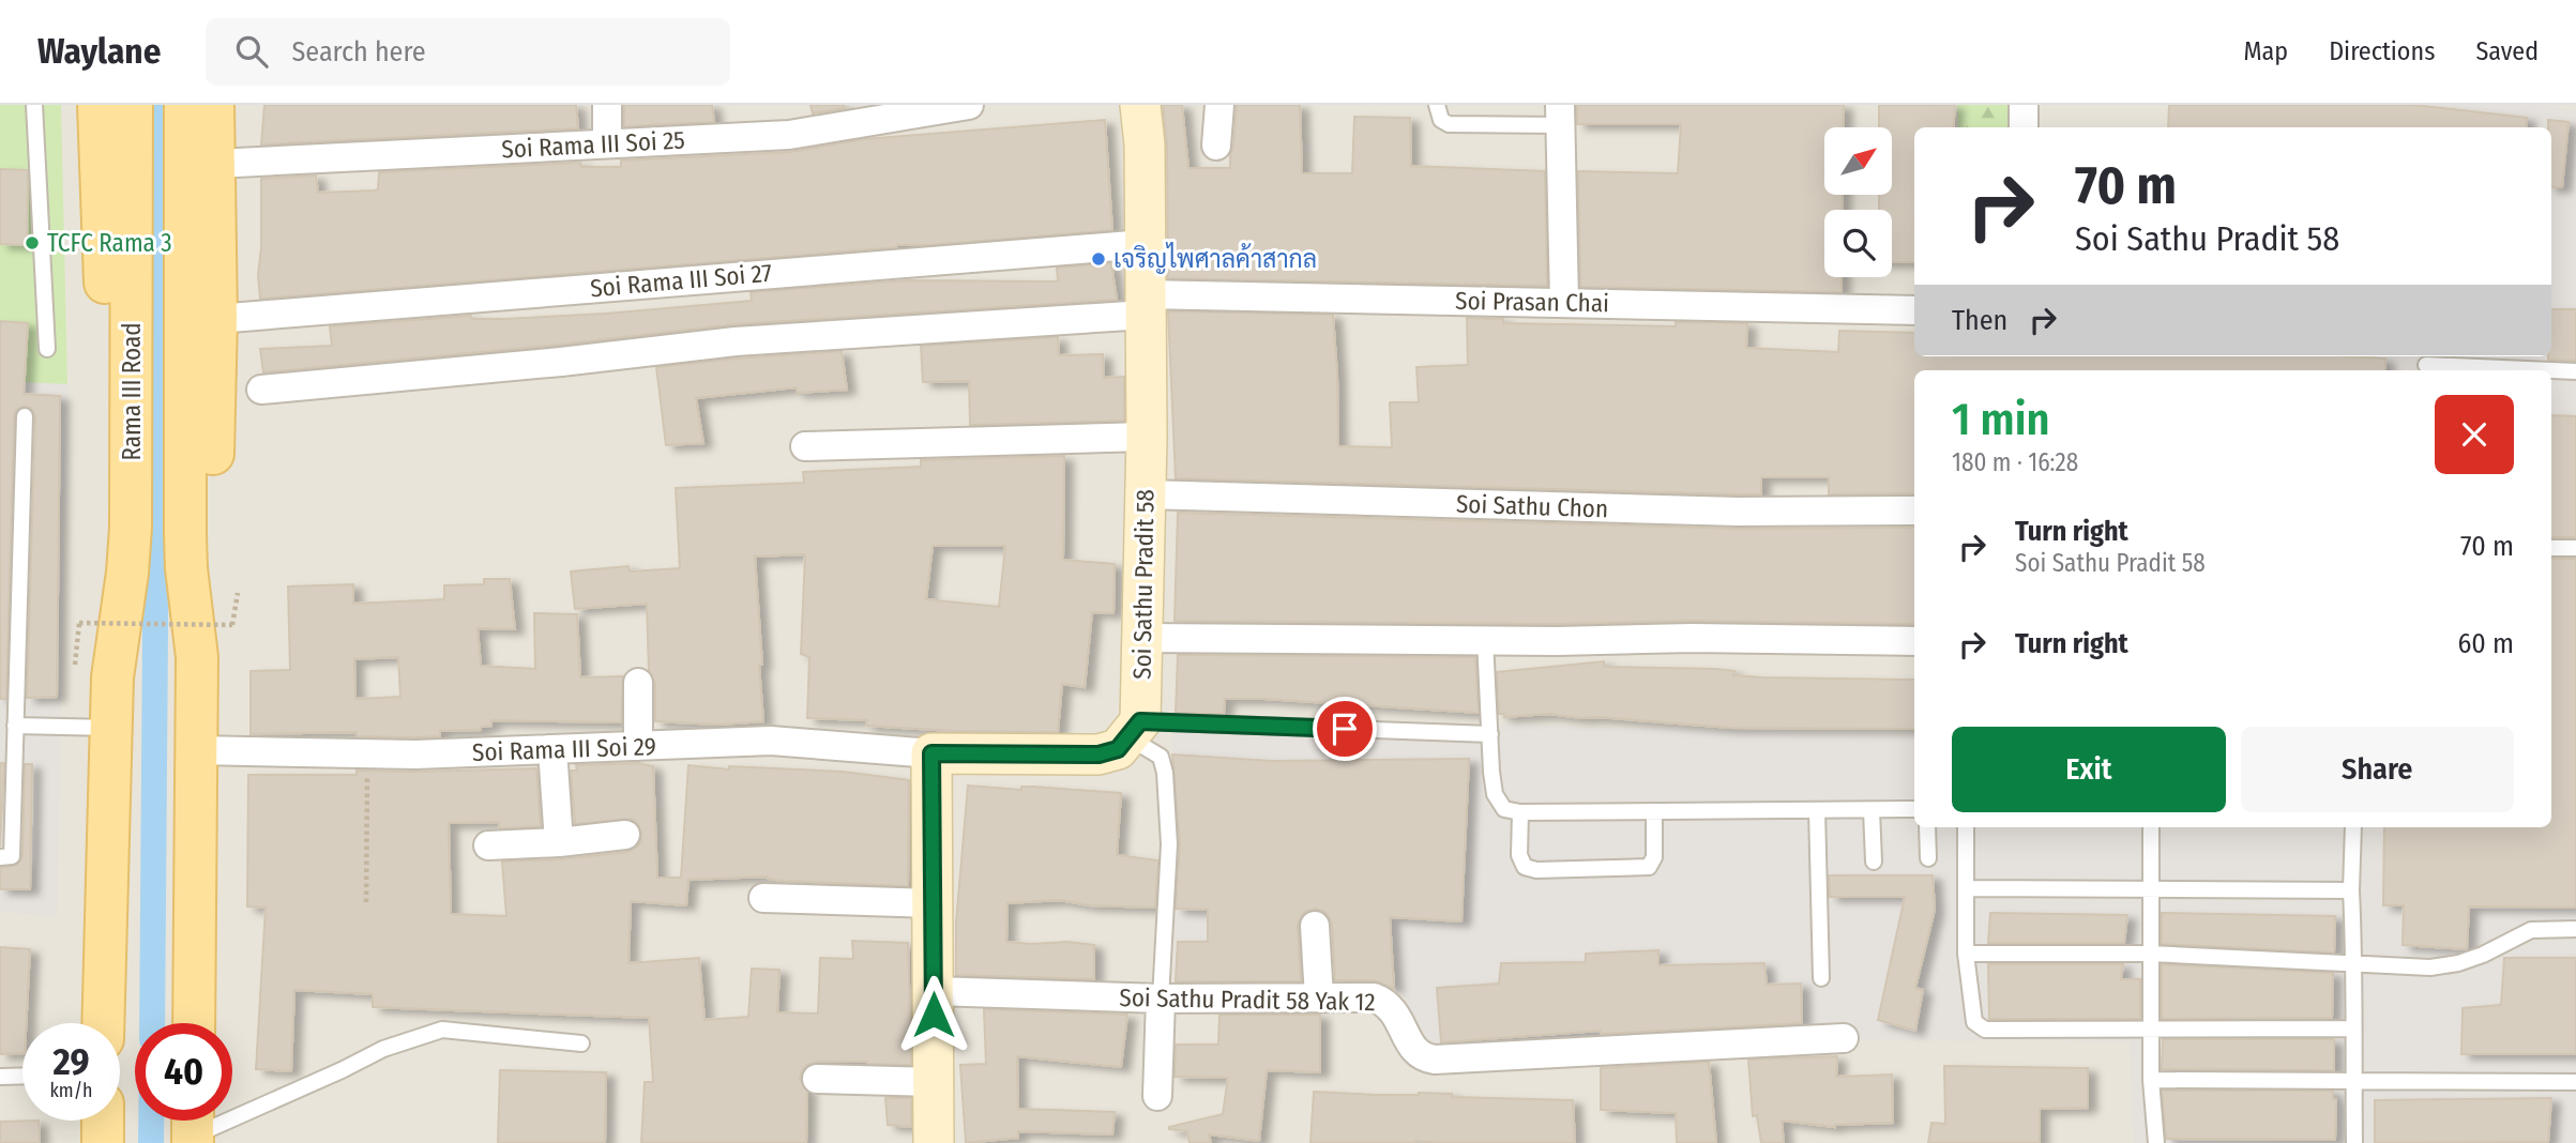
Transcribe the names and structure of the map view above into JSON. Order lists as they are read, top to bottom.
{
  "streets": {
    "main road": ["Rama III Road"],
    "street": [
      "Soi Rama III Soi 25",
      "Soi Rama III Soi 27",
      "Soi Prasan Chai",
      "Soi Sathu Chon",
      "Soi Sathu Pradit 58",
      "Soi Rama III Soi 29",
      "Soi Sathu Pradit 58 Yak 12"
    ]
  },
  "crossings": [
    ["Soi Rama III Soi 27", "Soi Sathu Pradit 58"],
    ["Soi Prasan Chai", "Soi Sathu Pradit 58"],
    ["Soi Sathu Chon", "Soi Sathu Pradit 58"]
  ],
  "places": ["TCFC Rama 3", "เจริญไพศาลค้าสากล"],
  "north": "top right",
  "page": {
    "header": "Waylane",
    "search": "Search here",
    "nav": ["Map", "Directions", "Saved"],
    "turn": ["70 m", "Soi Sathu Pradit 58"],
    "then": "Then",
    "heading": ["1 min", "180 m · 16:28"],
    "list": [
      {
        "name": "Turn right",
        "note": "Soi Sathu Pradit 58",
        "value": "70 m"
      },
      {
        "name": "Turn right",
        "value": "60 m"
      }
    ],
    "buttons": ["Exit", "Share"],
    "speed": "29 km/h",
    "limit": "40"
  }
}
